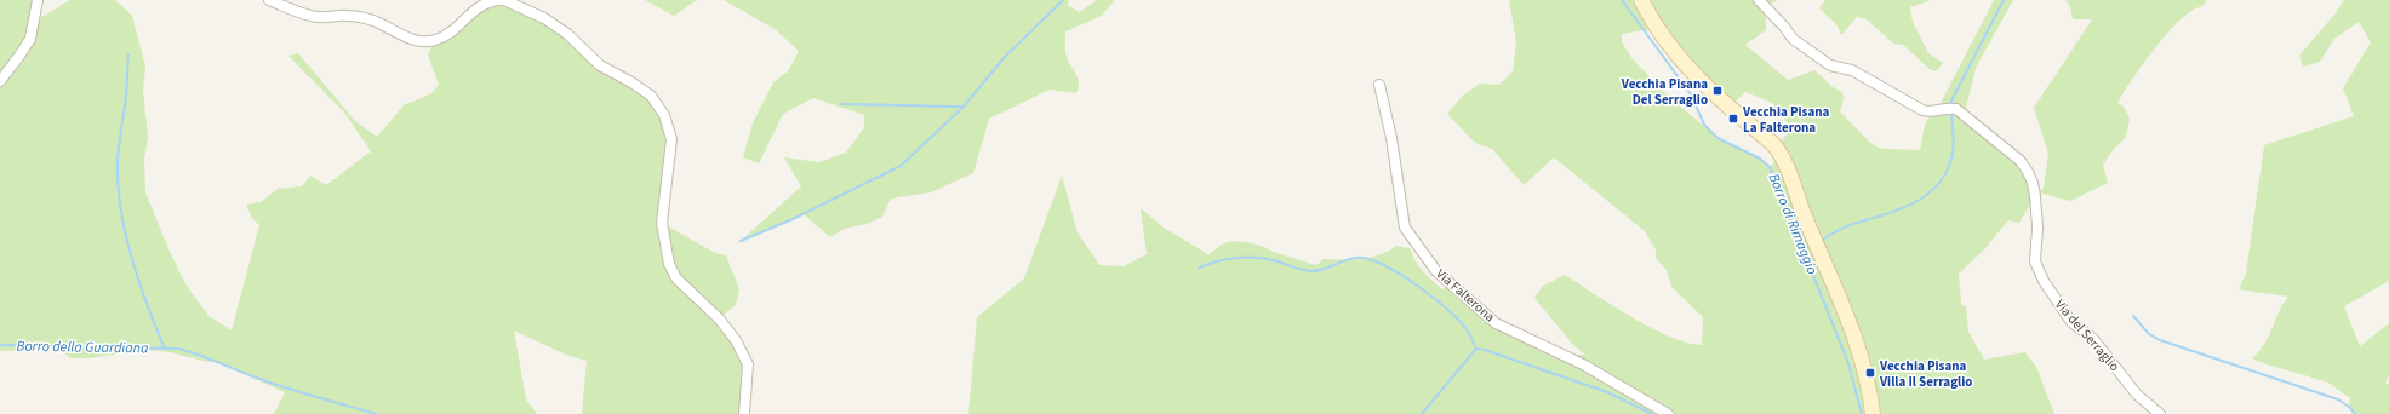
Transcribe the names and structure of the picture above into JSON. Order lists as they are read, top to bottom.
{
  "streets": {
    "street": ["Via Falterona", "Via del Serraglio"]
  },
  "water": ["Borro di Rimaggio", "Borro della Guardiana"],
  "places": {
    "transit": ["Vecchia Pisana Del Serraglio", "Vecchia Pisana La Falterona", "Vecchia Pisana Villa Il Serraglio"]
  }
}
